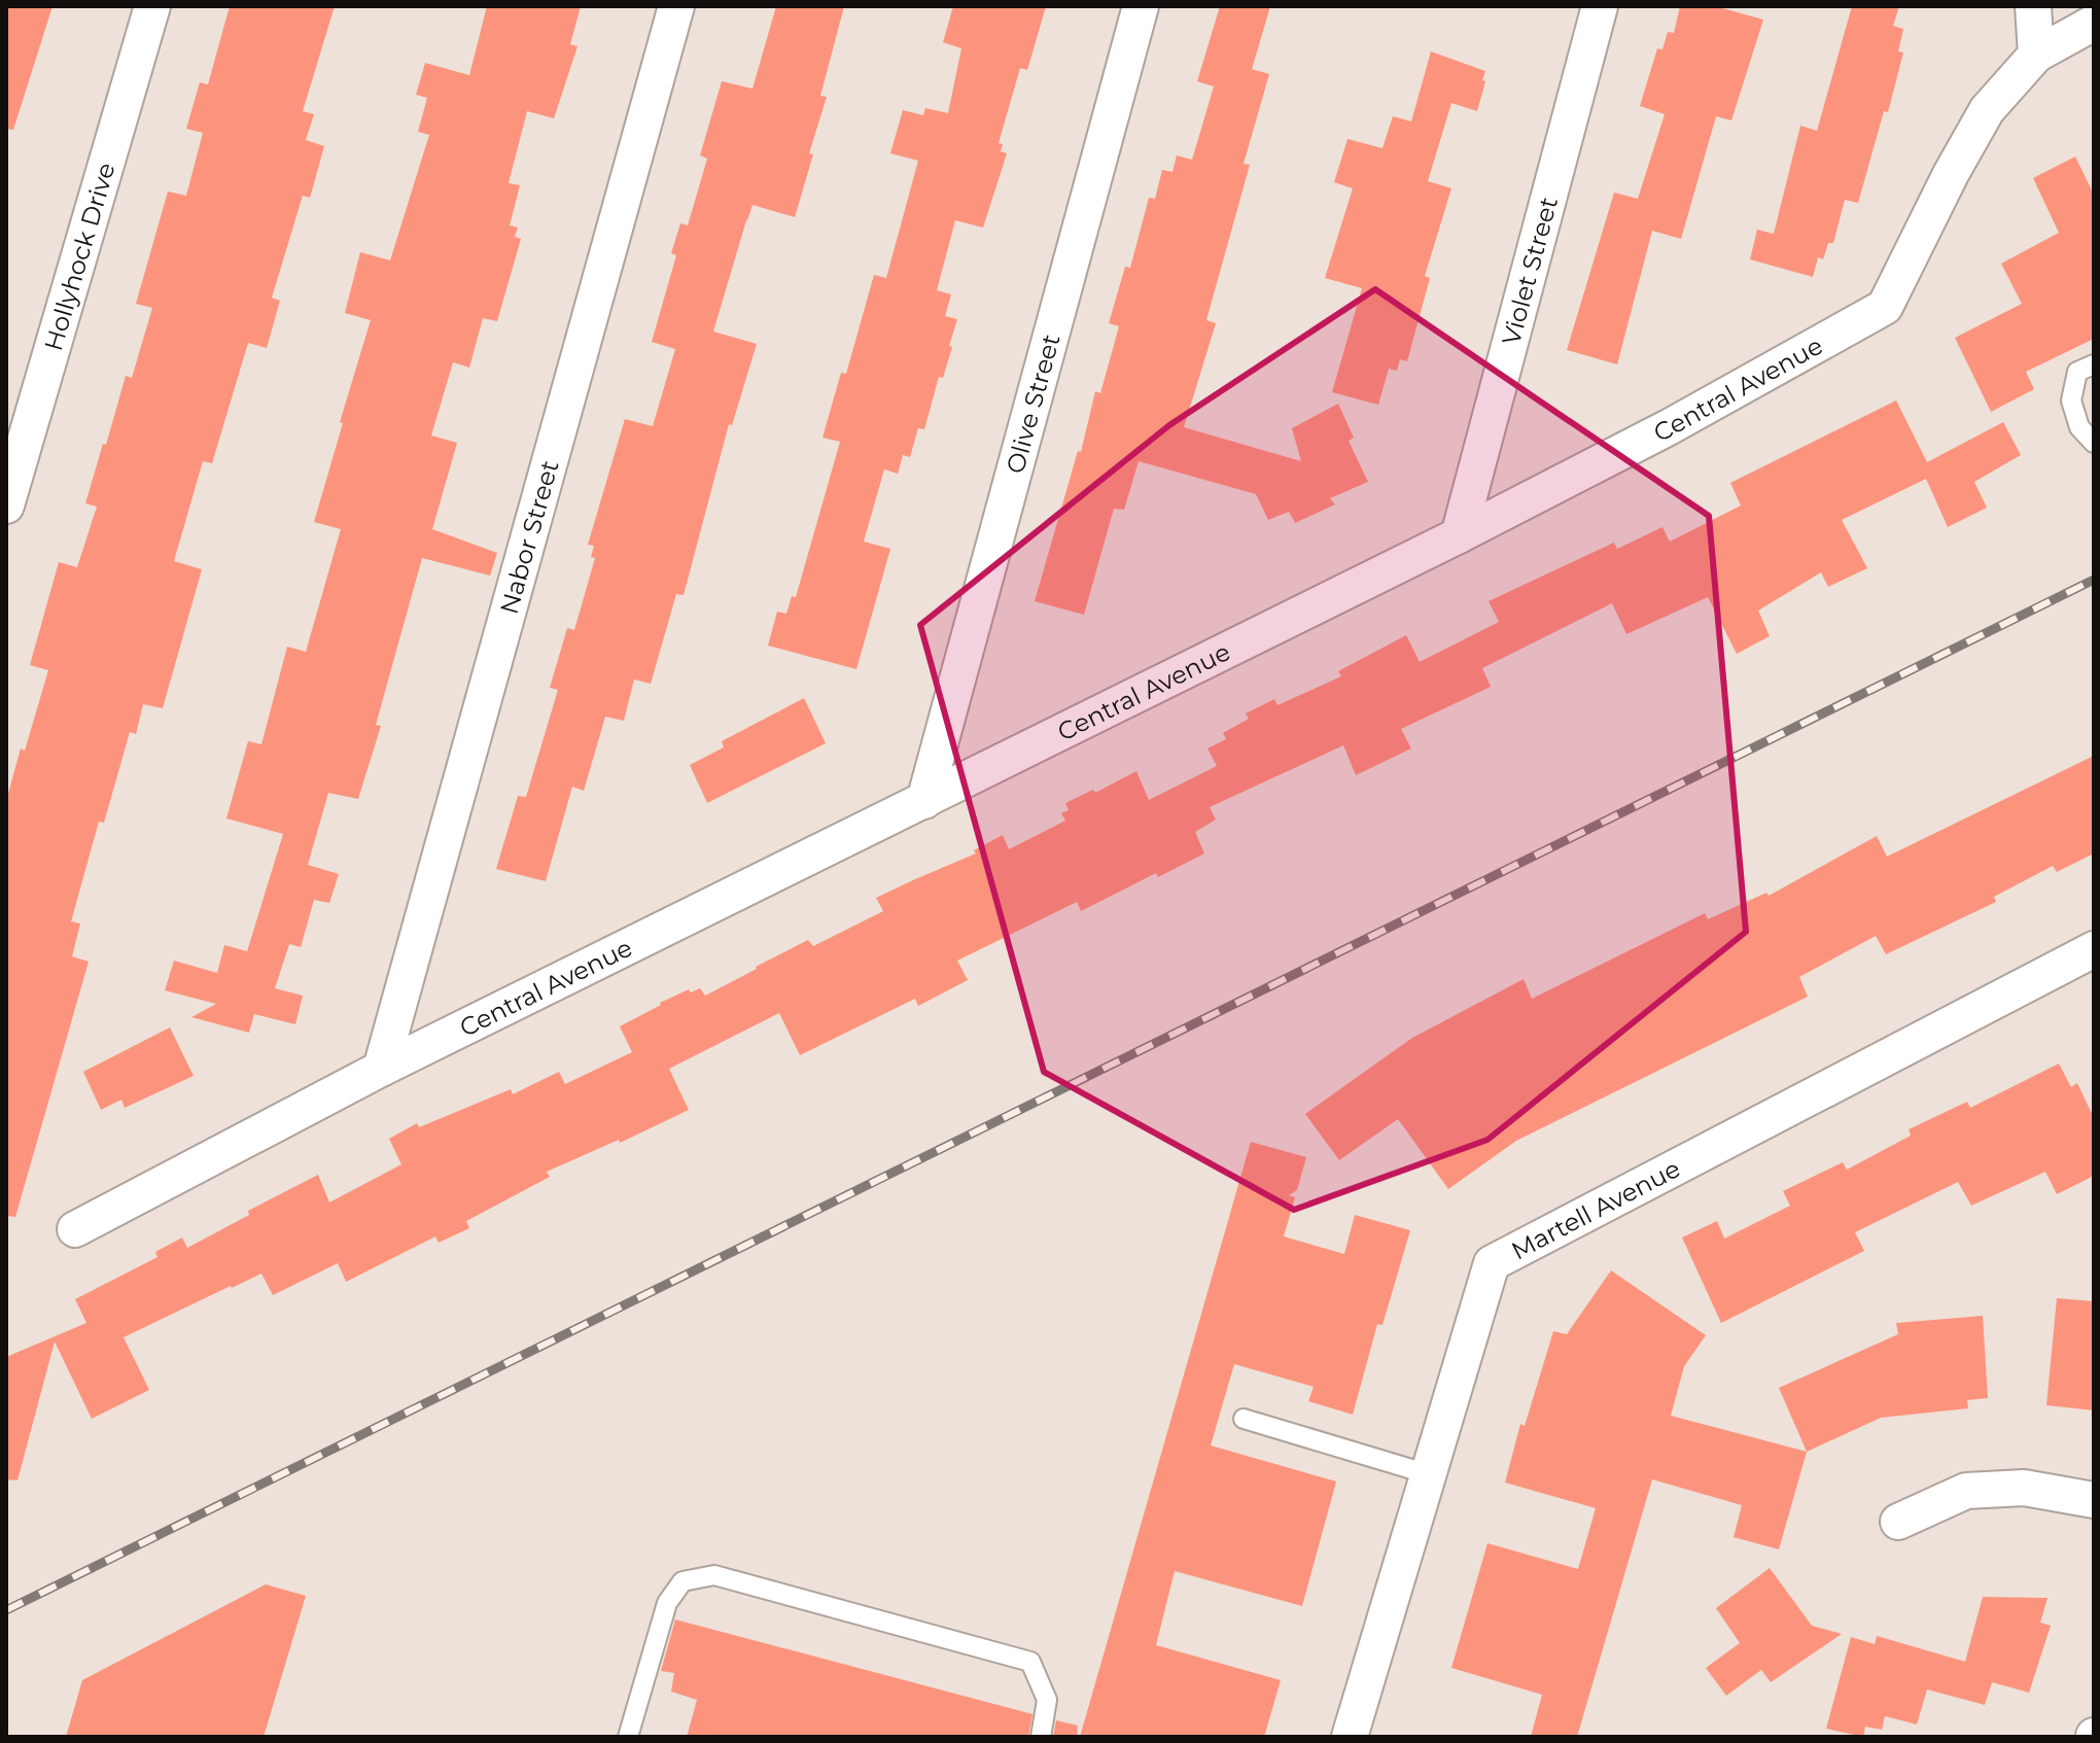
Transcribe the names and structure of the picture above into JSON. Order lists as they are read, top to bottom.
{
  "streets": {
    "street": [
      "Hollyhock Drive",
      "Violet Street",
      "Central Avenue",
      "Olive Street",
      "Nabor Street",
      "Martell Avenue"
    ]
  },
  "crossings": [
    ["Violet Street", "Central Avenue"],
    ["Central Avenue", "Olive Street"],
    ["Central Avenue", "Nabor Street"]
  ]
}
